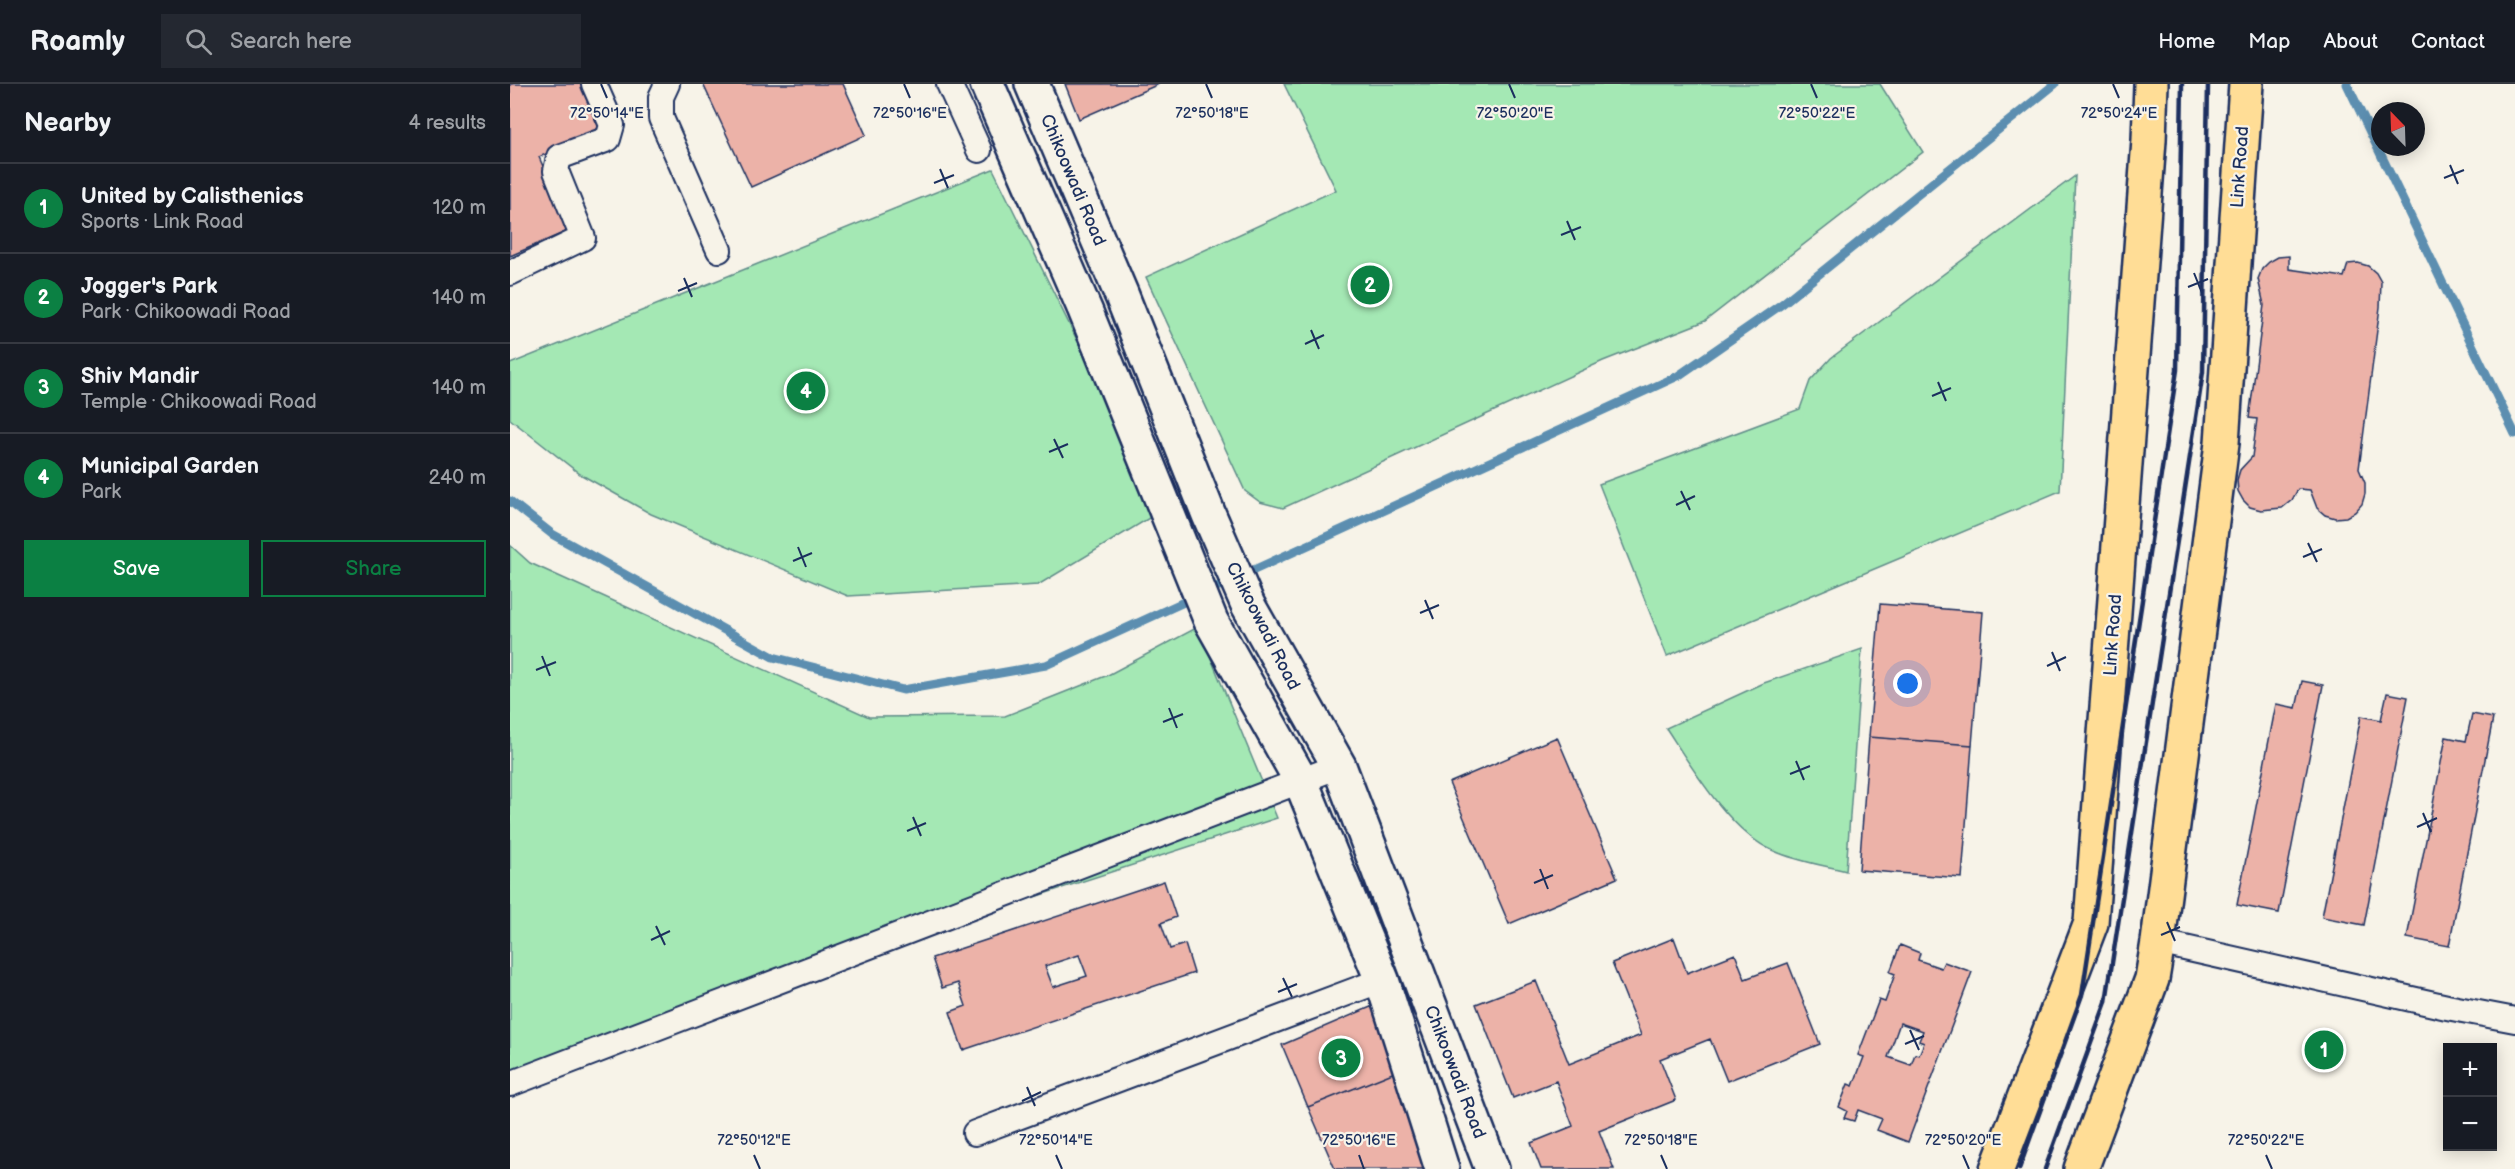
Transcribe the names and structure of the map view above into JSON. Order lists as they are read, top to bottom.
{
  "streets": {
    "main road": ["Link Road"],
    "street": ["Chikoowadi Road"]
  },
  "north": "top left",
  "page": {
    "header": "Roamly",
    "search": "Search here",
    "nav": [
      "Home",
      "Map",
      "About",
      "Contact"
    ],
    "heading": ["Nearby", "4 results"],
    "list": [
      {
        "mark": "1",
        "name": "United by Calisthenics",
        "note": "Sports · Link Road",
        "value": "120 m"
      },
      {
        "mark": "2",
        "name": "Jogger's Park",
        "note": "Park · Chikoowadi Road",
        "value": "140 m"
      },
      {
        "mark": "3",
        "name": "Shiv Mandir",
        "note": "Temple · Chikoowadi Road",
        "value": "140 m"
      },
      {
        "mark": "4",
        "name": "Municipal Garden",
        "note": "Park",
        "value": "240 m"
      }
    ],
    "pins": [
      "2",
      "4",
      "1",
      "3"
    ],
    "buttons": ["Save", "Share"],
    "map_buttons": ["+", "−"]
  },
  "coordinates": [
    "72°50'14\"E",
    "72°50'16\"E",
    "72°50'18\"E",
    "72°50'20\"E",
    "72°50'22\"E",
    "72°50'24\"E",
    "72°50'12\"E"
  ]
}
